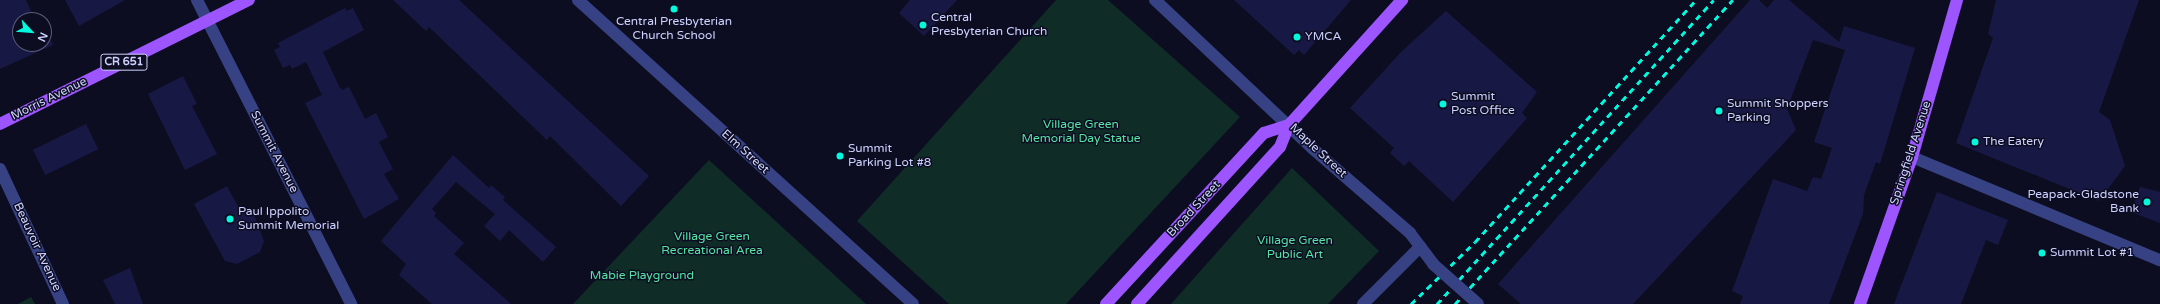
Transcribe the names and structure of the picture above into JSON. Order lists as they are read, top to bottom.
{
  "streets": {
    "main road": [
      "CR 651",
      "Morris Avenue",
      "Springfield Avenue",
      "Broad Street"
    ],
    "street": [
      "Maple Street",
      "Summit Avenue",
      "Elm Street",
      "Beauvoir Avenue"
    ]
  },
  "crossings": [
    ["Morris Avenue", "Summit Avenue"],
    ["Maple Street", "Broad Street"]
  ],
  "parks": [
    "Village Green Memorial Day Statue",
    "Village Green Recreational Area",
    "Village Green Public Art",
    "Mabie Playground"
  ],
  "places": [
    "Central Presbyterian Church School",
    "Central Presbyterian Church",
    "YMCA",
    "Summit Post Office",
    "Summit Shoppers Parking",
    "The Eatery",
    "Summit Parking Lot #8",
    "Peapack-Gladstone Bank",
    "Paul Ippolito Summit Memorial",
    "Summit Lot #1"
  ],
  "north": "bottom right"
}
